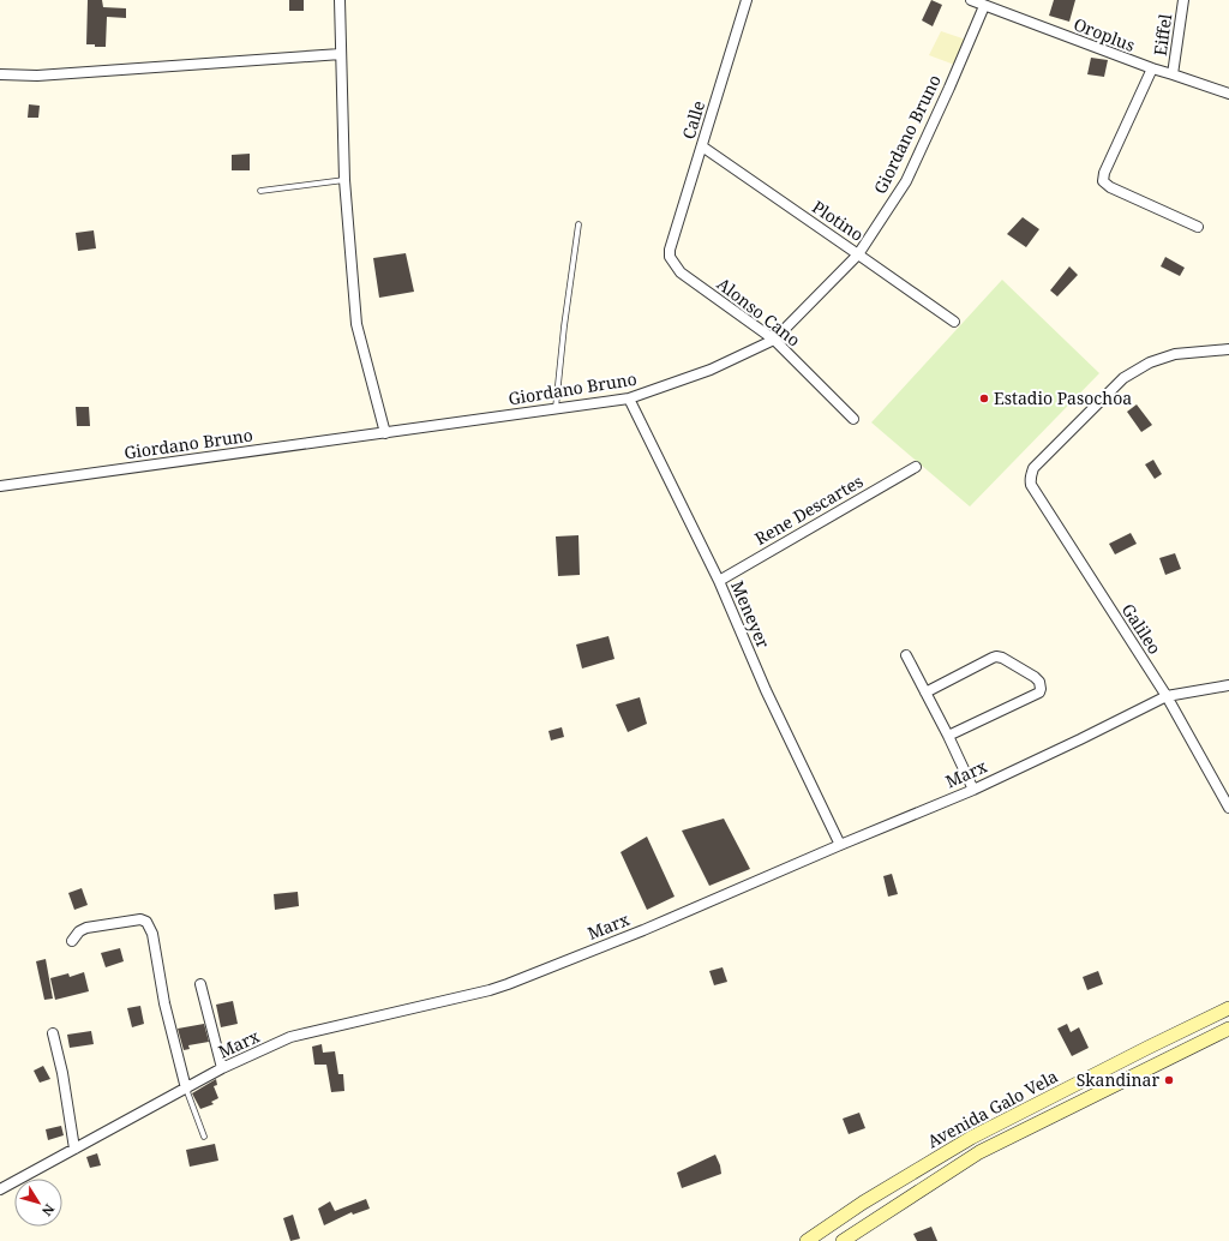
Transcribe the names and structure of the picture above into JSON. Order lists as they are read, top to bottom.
{
  "streets": {
    "main road": ["Avenida Galo Vela"],
    "street": [
      "Oroplus",
      "Eiffel",
      "Calle",
      "Giordano Bruno",
      "Plotino",
      "Alonso Cano",
      "Rene Descartes",
      "Meneyer",
      "Galileo",
      "Marx"
    ]
  },
  "crossings": [
    ["Oroplus", "Eiffel"],
    ["Oroplus", "Giordano Bruno"],
    ["Calle", "Plotino"],
    ["Calle", "Alonso Cano"],
    ["Giordano Bruno", "Plotino"],
    ["Giordano Bruno", "Alonso Cano"],
    ["Giordano Bruno", "Meneyer"],
    ["Rene Descartes", "Meneyer"],
    ["Meneyer", "Marx"],
    ["Galileo", "Marx"]
  ],
  "places": ["Estadio Pasochoa", "Skandinar"],
  "north": "bottom right"
}
